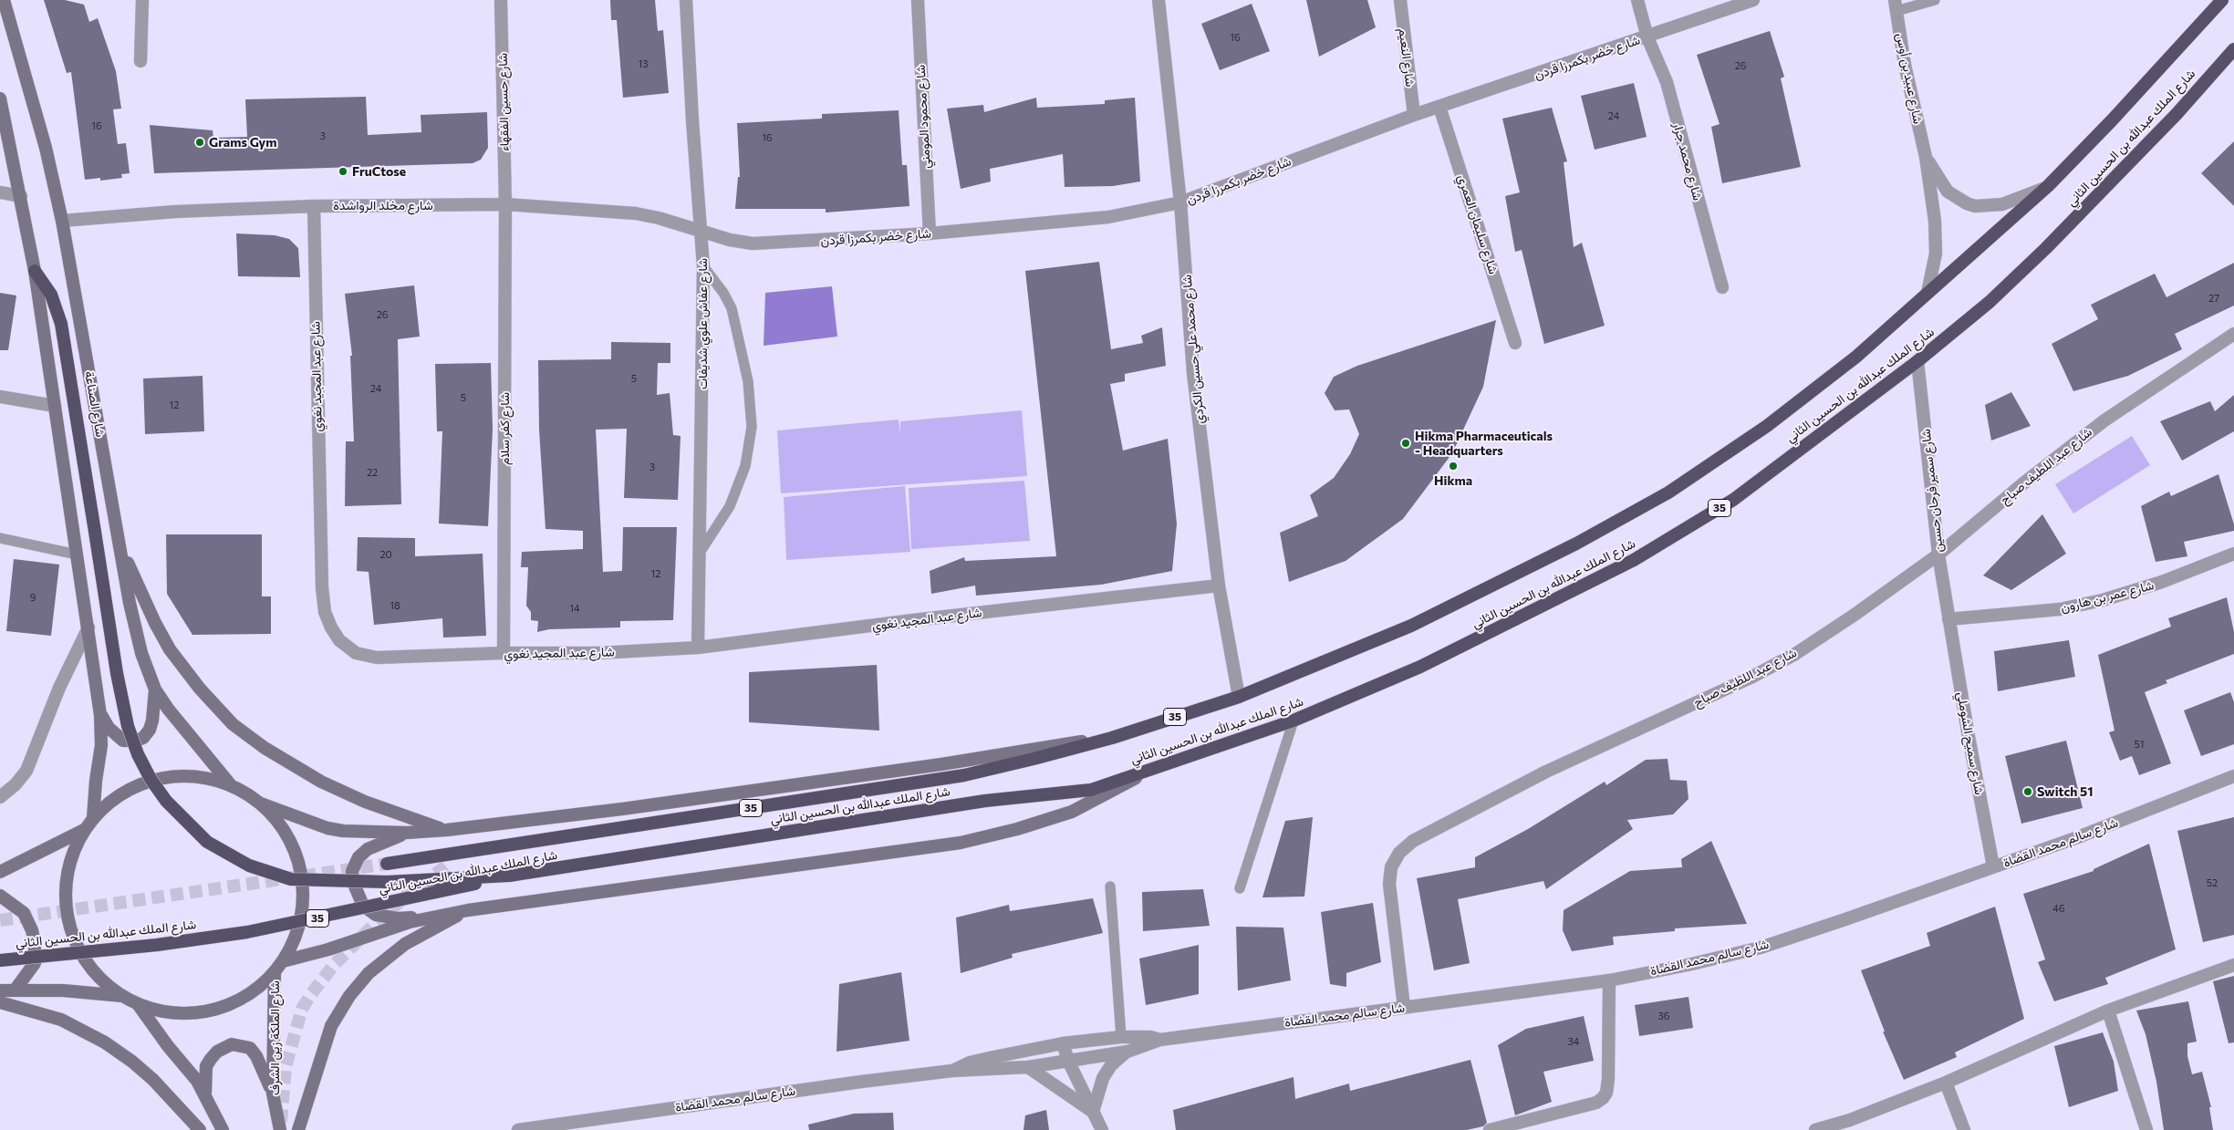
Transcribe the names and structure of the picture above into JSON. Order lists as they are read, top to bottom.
{
  "streets": {
    "highway": ["شارع الملك عبدالله بن الحسين الثاني", "35"],
    "main road": ["شارع الصناعة", "شارع الملكة زين الشرف"],
    "street": [
      "شارع النعيم",
      "شارع خضر بكمرزا قردن",
      "شارع عبيد بن أوس",
      "شارع حسين الفقهاء",
      "شارع محمود المومني",
      "شارع محمد جرار",
      "شارع مخلد الرواشدة",
      "شارع سليمان العمري",
      "شارع عفاش علوي شديفات",
      "شارع محمد علي حسين الكردي",
      "شارع عبد المجيد نغوي",
      "شارع كفر سلام",
      "شارع عبد اللطيف صباح",
      "شارع سمير فرحان حسين",
      "شارع عمر بن هارون",
      "شارع سميح الشوملي",
      "شارع سالم محمد القضاة"
    ]
  },
  "crossings": [
    ["شارع النعيم", "شارع خضر بكمرزا قردن"],
    ["شارع خضر بكمرزا قردن", "شارع محمود المومني"],
    ["شارع خضر بكمرزا قردن", "شارع محمد جرار"],
    ["شارع خضر بكمرزا قردن", "شارع مخلد الرواشدة"],
    ["شارع خضر بكمرزا قردن", "شارع سليمان العمري"],
    ["شارع خضر بكمرزا قردن", "شارع عفاش علوي شديفات"],
    ["شارع خضر بكمرزا قردن", "شارع محمد علي حسين الكردي"],
    ["شارع عبيد بن أوس", "شارع الملك عبدالله بن الحسين الثاني"],
    ["شارع حسين الفقهاء", "شارع مخلد الرواشدة"],
    ["شارع حسين الفقهاء", "شارع كفر سلام"],
    ["شارع الملك عبدالله بن الحسين الثاني", "شارع محمد علي حسين الكردي"],
    ["شارع الملك عبدالله بن الحسين الثاني", "شارع سمير فرحان حسين"],
    ["شارع مخلد الرواشدة", "شارع عفاش علوي شديفات"],
    ["شارع مخلد الرواشدة", "شارع عبد المجيد نغوي"],
    ["شارع مخلد الرواشدة", "شارع الصناعة"],
    ["شارع مخلد الرواشدة", "شارع كفر سلام"],
    ["شارع عفاش علوي شديفات", "شارع عبد المجيد نغوي"],
    ["شارع محمد علي حسين الكردي", "شارع عبد المجيد نغوي"],
    ["شارع عبد المجيد نغوي", "شارع كفر سلام"],
    ["شارع عبد اللطيف صباح", "شارع سمير فرحان حسين"],
    ["شارع عبد اللطيف صباح", "شارع سالم محمد القضاة"],
    ["شارع سمير فرحان حسين", "شارع عمر بن هارون"],
    ["شارع سمير فرحان حسين", "شارع سميح الشوملي"],
    ["شارع عمر بن هارون", "شارع سميح الشوملي"],
    ["شارع سميح الشوملي", "شارع سالم محمد القضاة"]
  ],
  "places": [
    "Grams Gym",
    "FruCtose",
    "Hikma Pharmaceuticals - Headquarters",
    "Hikma",
    "Switch 51"
  ],
  "house_numbers": [
    "16",
    "13",
    "26",
    "24",
    "16",
    "3",
    "16",
    "27",
    "26",
    "5",
    "24",
    "5",
    "12",
    "3",
    "22",
    "20",
    "12",
    "9",
    "18",
    "14",
    "51",
    "52",
    "46",
    "36",
    "34"
  ]
}
